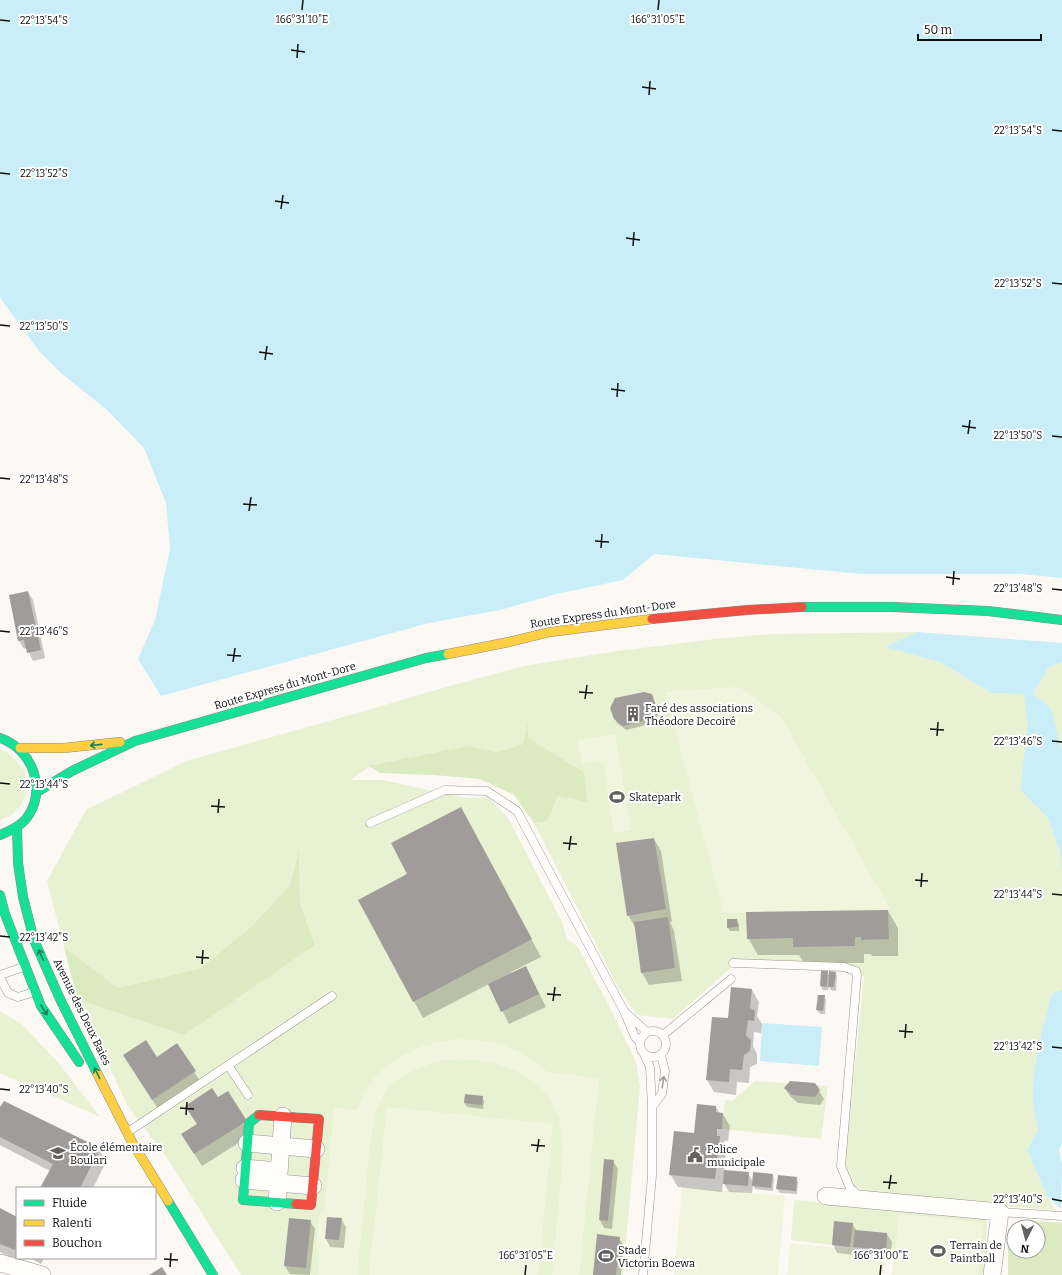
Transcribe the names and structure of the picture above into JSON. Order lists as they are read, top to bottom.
{
  "streets": {
    "main road": ["Route Express du Mont-Dore", "Avenue des Deux Baies"]
  },
  "places": {
    "building": ["Faré des associations Théodore Decoiré"],
    "sports": ["Skatepark", "Terrain de Paintball", "Stade Victorin Boewa"],
    "school or university": ["École élémentaire Boulari"],
    "public building": ["Police municipale"]
  },
  "legend": ["Fluide", "Ralenti", "Bouchon"],
  "scale_bar": "50 m",
  "north": "bottom",
  "coordinates": [
    "166°31'10\"E",
    "166°31'05\"E",
    "22°13'54\"S",
    "22°13'52\"S",
    "22°13'50\"S",
    "22°13'48\"S",
    "22°13'46\"S",
    "22°13'44\"S",
    "22°13'42\"S",
    "22°13'40\"S",
    "166°31'00\"E"
  ]
}
